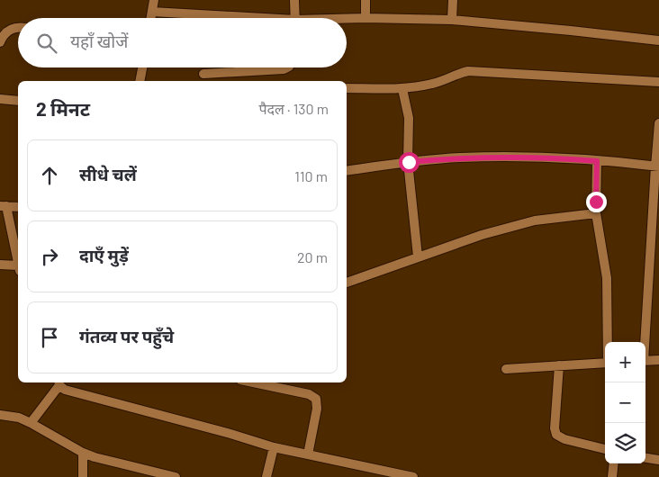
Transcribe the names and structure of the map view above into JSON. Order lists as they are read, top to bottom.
{
  "page": {
    "search": "यहाँ खोजें",
    "heading": ["2 मिनट", "पैदल · 130 m"],
    "list": [
      ["सीधे चलें", "110 m"],
      ["दाएँ मुड़ें", "20 m"],
      "गंतव्य पर पहुँचे"
    ],
    "map_buttons": ["+", "−"]
  }
}
